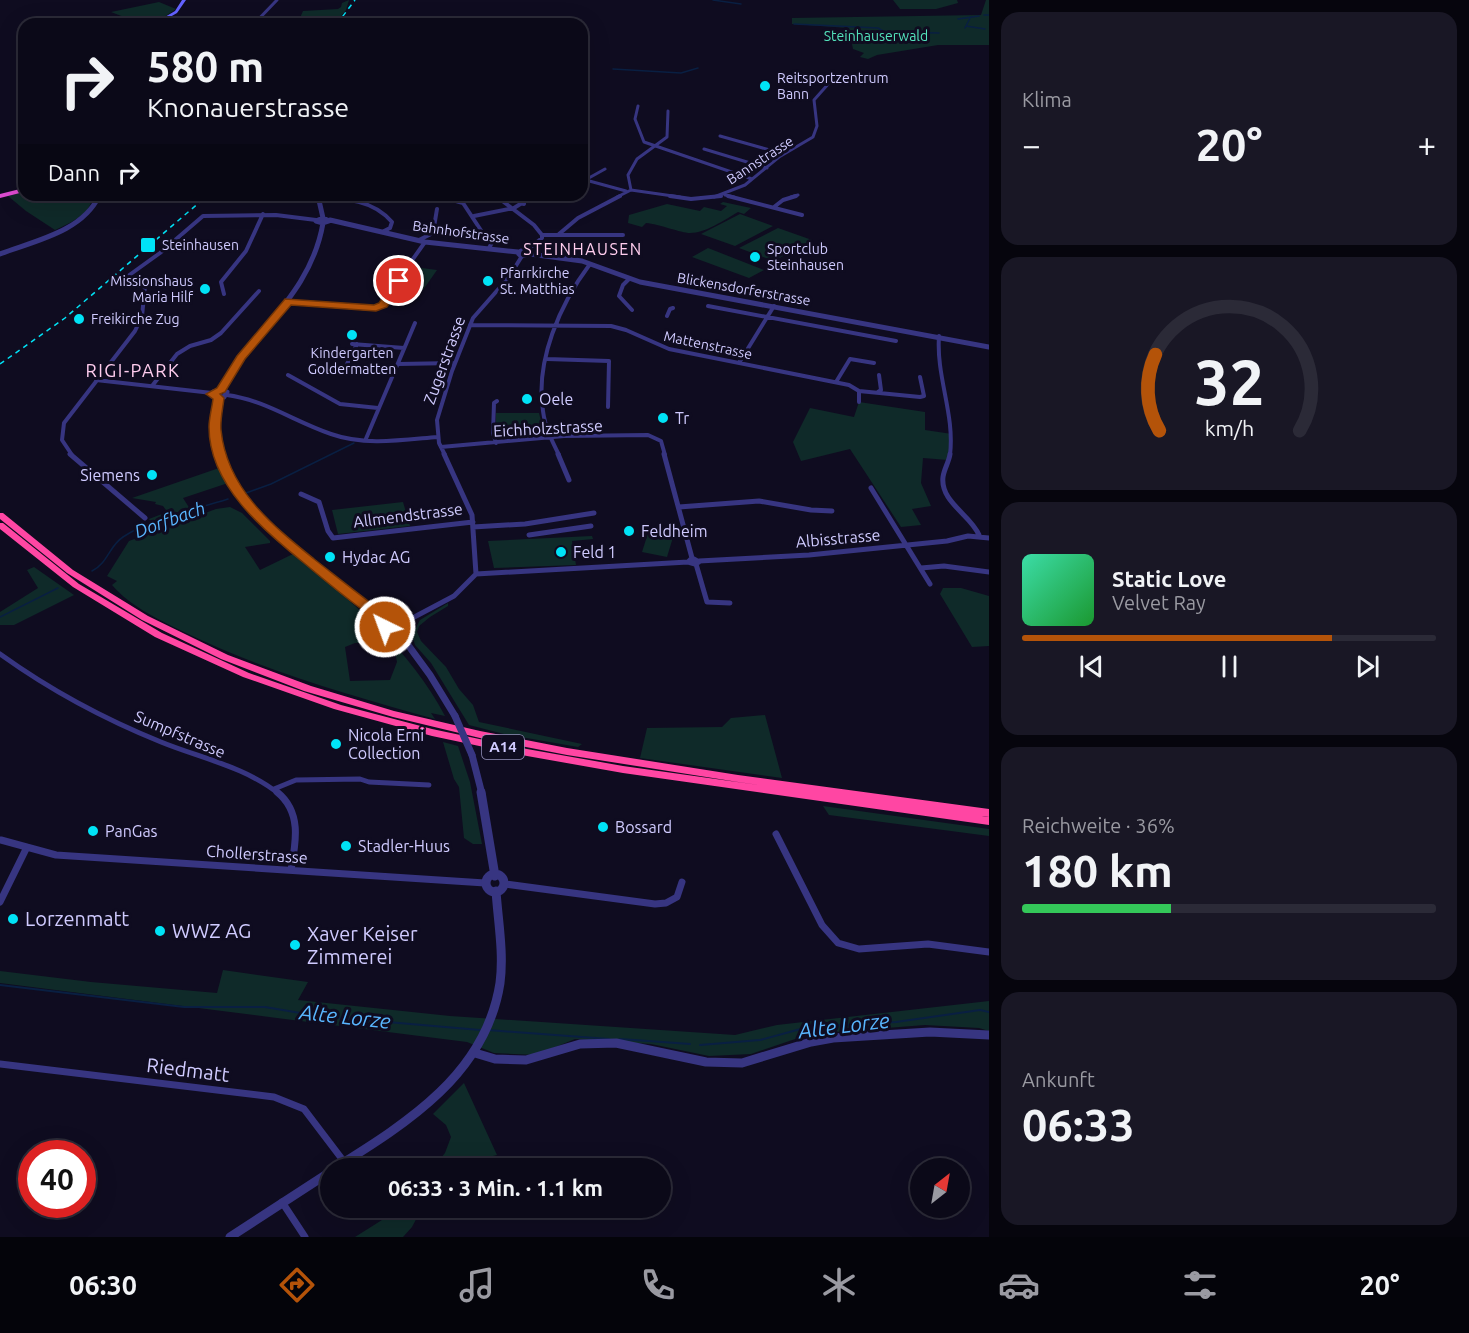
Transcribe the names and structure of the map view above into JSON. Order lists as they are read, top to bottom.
{
  "streets": {
    "highway": ["A14"],
    "street": [
      "Bannstrasse",
      "Bahnhofstrasse",
      "Blickensdorferstrasse",
      "Mattenstrasse",
      "Zugerstrasse",
      "Eichholzstrasse",
      "Allmendstrasse",
      "Albisstrasse",
      "Sumpfstrasse",
      "Chollerstrasse",
      "Riedmatt"
    ]
  },
  "crossings": [
    ["Bahnhofstrasse", "Blickensdorferstrasse"],
    ["Bahnhofstrasse", "Zugerstrasse"],
    ["Blickensdorferstrasse", "Zugerstrasse"],
    ["Mattenstrasse", "Zugerstrasse"],
    ["Zugerstrasse", "Eichholzstrasse"],
    ["Zugerstrasse", "Allmendstrasse"],
    ["Zugerstrasse", "Albisstrasse"],
    ["Sumpfstrasse", "Chollerstrasse"]
  ],
  "districts": ["STEINHAUSEN", "RIGI-PARK"],
  "water": ["Dorfbach", "Alte Lorze"],
  "parks": ["Steinhauserwald"],
  "places": {
    "other": [
      "Reitsportzentrum Bann",
      "Sportclub Steinhausen",
      "Pfarrkirche St. Matthias",
      "Missionshaus Maria Hilf",
      "Freikirche Zug",
      "Kindergarten Goldermatten",
      "Oele",
      "Tr",
      "Siemens",
      "Feldheim",
      "Feld 1",
      "Hydac AG",
      "Nicola Erni Collection",
      "Bossard",
      "PanGas",
      "Stadler-Huus",
      "Lorzenmatt",
      "WWZ AG",
      "Xaver Keiser Zimmerei"
    ],
    "transit": ["Steinhausen"]
  },
  "north": "top right",
  "page": {
    "tile": [
      "Klima",
      ["Reichweite · 36%", "180 km"],
      ["Ankunft", "06:33"]
    ],
    "turn": ["580 m", "Knonauerstrasse"],
    "heat": ["−", "20°", "+"],
    "then": "Dann",
    "song": ["Static Love", "Velvet Ray"],
    "limit": "40",
    "trip": "06:33 · 3 Min. · 1.1 km",
    "tabs": ["06:30", "20°"],
    "gauge": ["32", "km/h"]
  }
}
